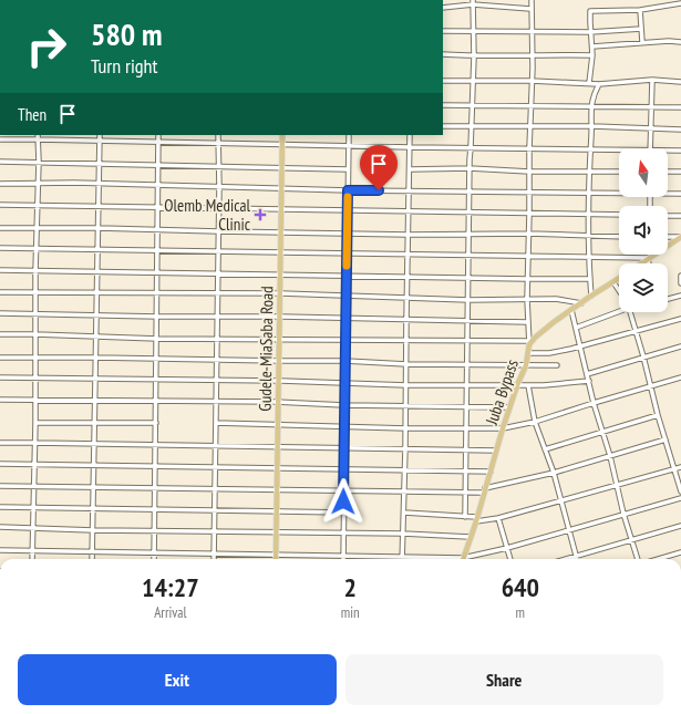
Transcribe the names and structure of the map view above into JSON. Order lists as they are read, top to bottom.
{
  "streets": {
    "main road": ["Gudele-MiaSaba Road", "Juba Bypass"]
  },
  "places": {
    "health": ["Olemb Medical Clinic"]
  },
  "north": "top",
  "page": {
    "turn": ["580 m", "Turn right"],
    "then": "Then",
    "eta": [
      "14:27",
      "Arrival",
      "2",
      "min",
      "640",
      "m"
    ],
    "buttons": ["Exit", "Share"]
  }
}
